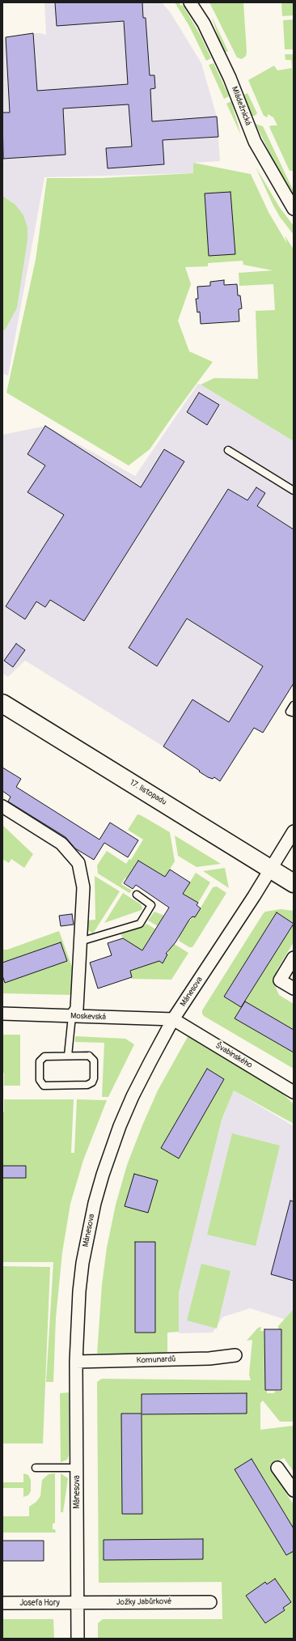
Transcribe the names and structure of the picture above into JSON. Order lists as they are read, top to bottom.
{
  "streets": {
    "street": [
      "Mládežnická",
      "17. listopadu",
      "Mánesova",
      "Moskevská",
      "Švabinského",
      "Komunardů",
      "Jožky Jabůrkové",
      "Josefa Hory"
    ]
  },
  "crossings": [
    ["17. listopadu", "Mánesova"],
    ["Mánesova", "Moskevská"],
    ["Mánesova", "Švabinského"],
    ["Mánesova", "Komunardů"],
    ["Mánesova", "Jožky Jabůrkové"],
    ["Mánesova", "Josefa Hory"],
    ["Moskevská", "Švabinského"],
    ["Jožky Jabůrkové", "Josefa Hory"]
  ]
}
